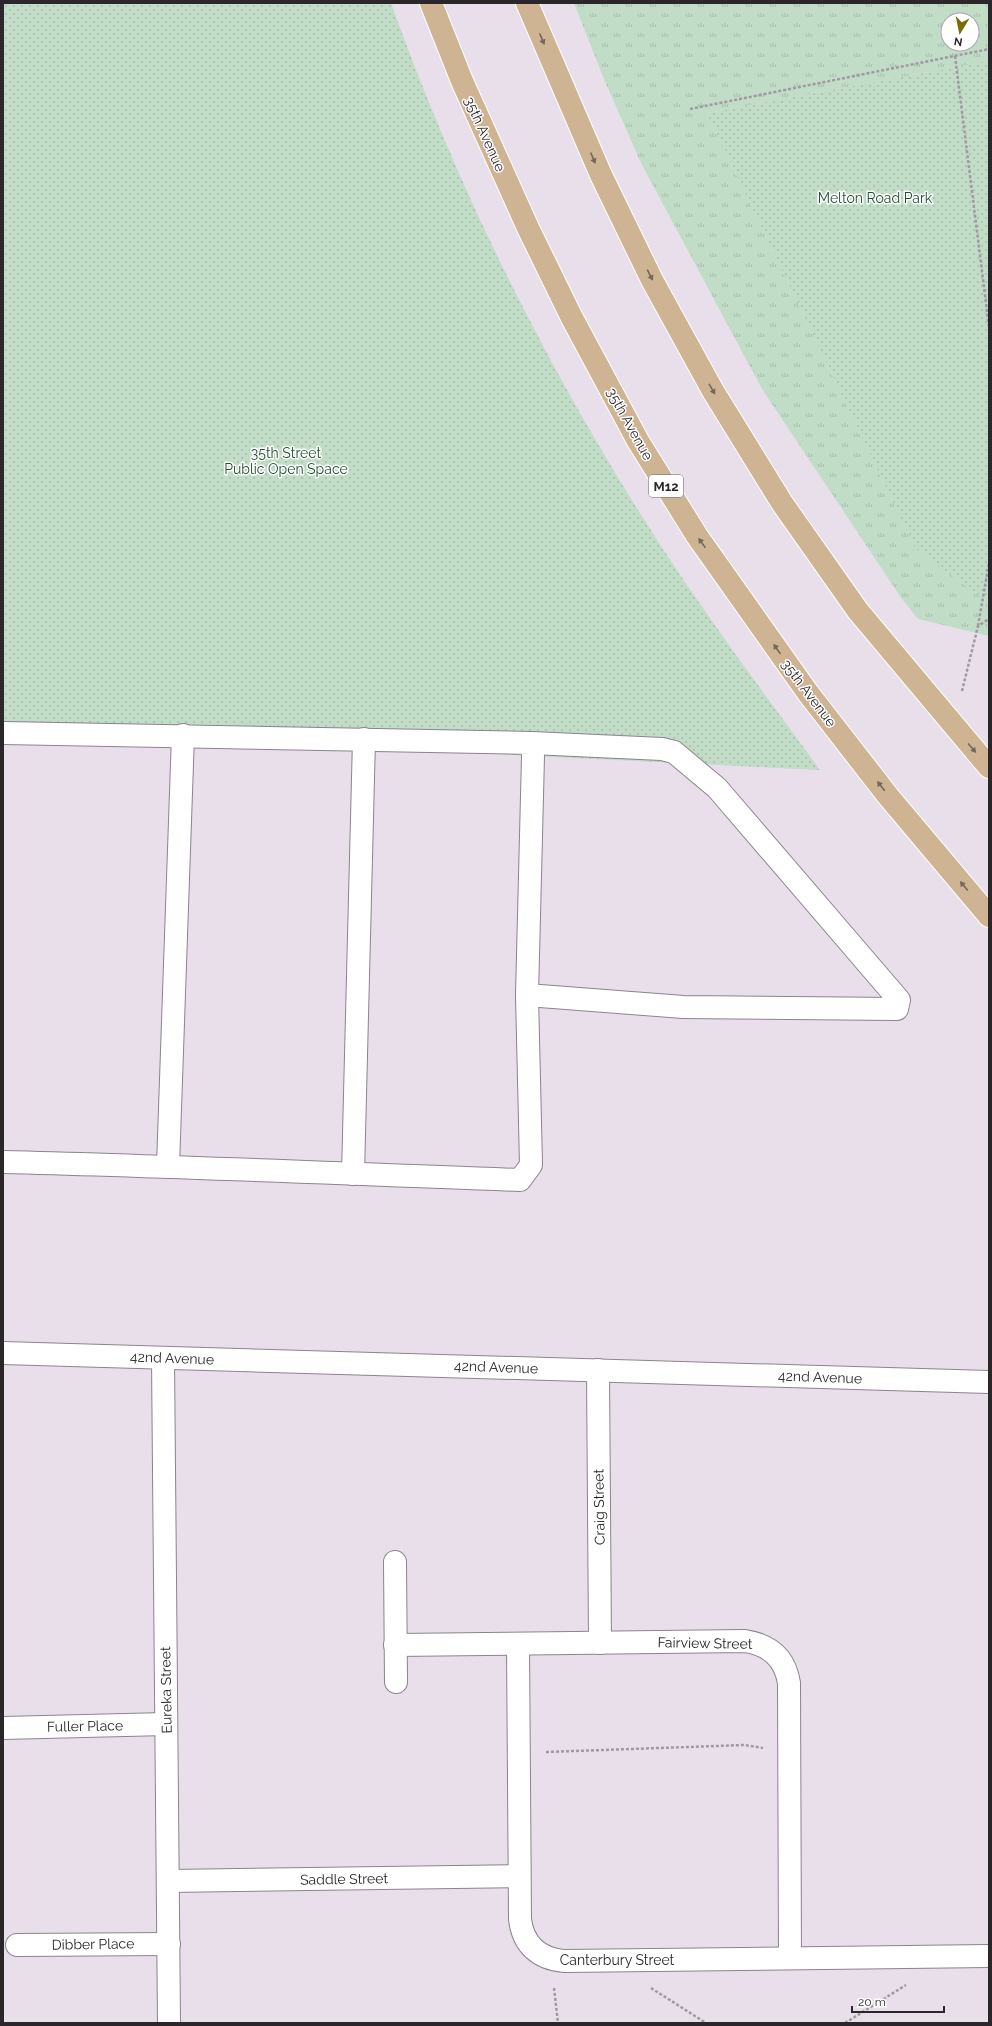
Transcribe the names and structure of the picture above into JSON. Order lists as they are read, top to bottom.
{
  "streets": {
    "main road": ["35th Avenue", "M12"],
    "street": [
      "42nd Avenue",
      "Craig Street",
      "Fairview Street",
      "Eureka Street",
      "Fuller Place",
      "Saddle Street",
      "Dibber Place",
      "Canterbury Street"
    ]
  },
  "crossings": [
    ["42nd Avenue", "Craig Street"],
    ["42nd Avenue", "Eureka Street"],
    ["Craig Street", "Fairview Street"],
    ["Fairview Street", "Canterbury Street"],
    ["Eureka Street", "Fuller Place"],
    ["Eureka Street", "Saddle Street"],
    ["Eureka Street", "Dibber Place"],
    ["Saddle Street", "Canterbury Street"]
  ],
  "parks": ["Melton Road Park", "35th Street Public Open Space"],
  "scale_bar": "20 m",
  "north": "bottom"
}
